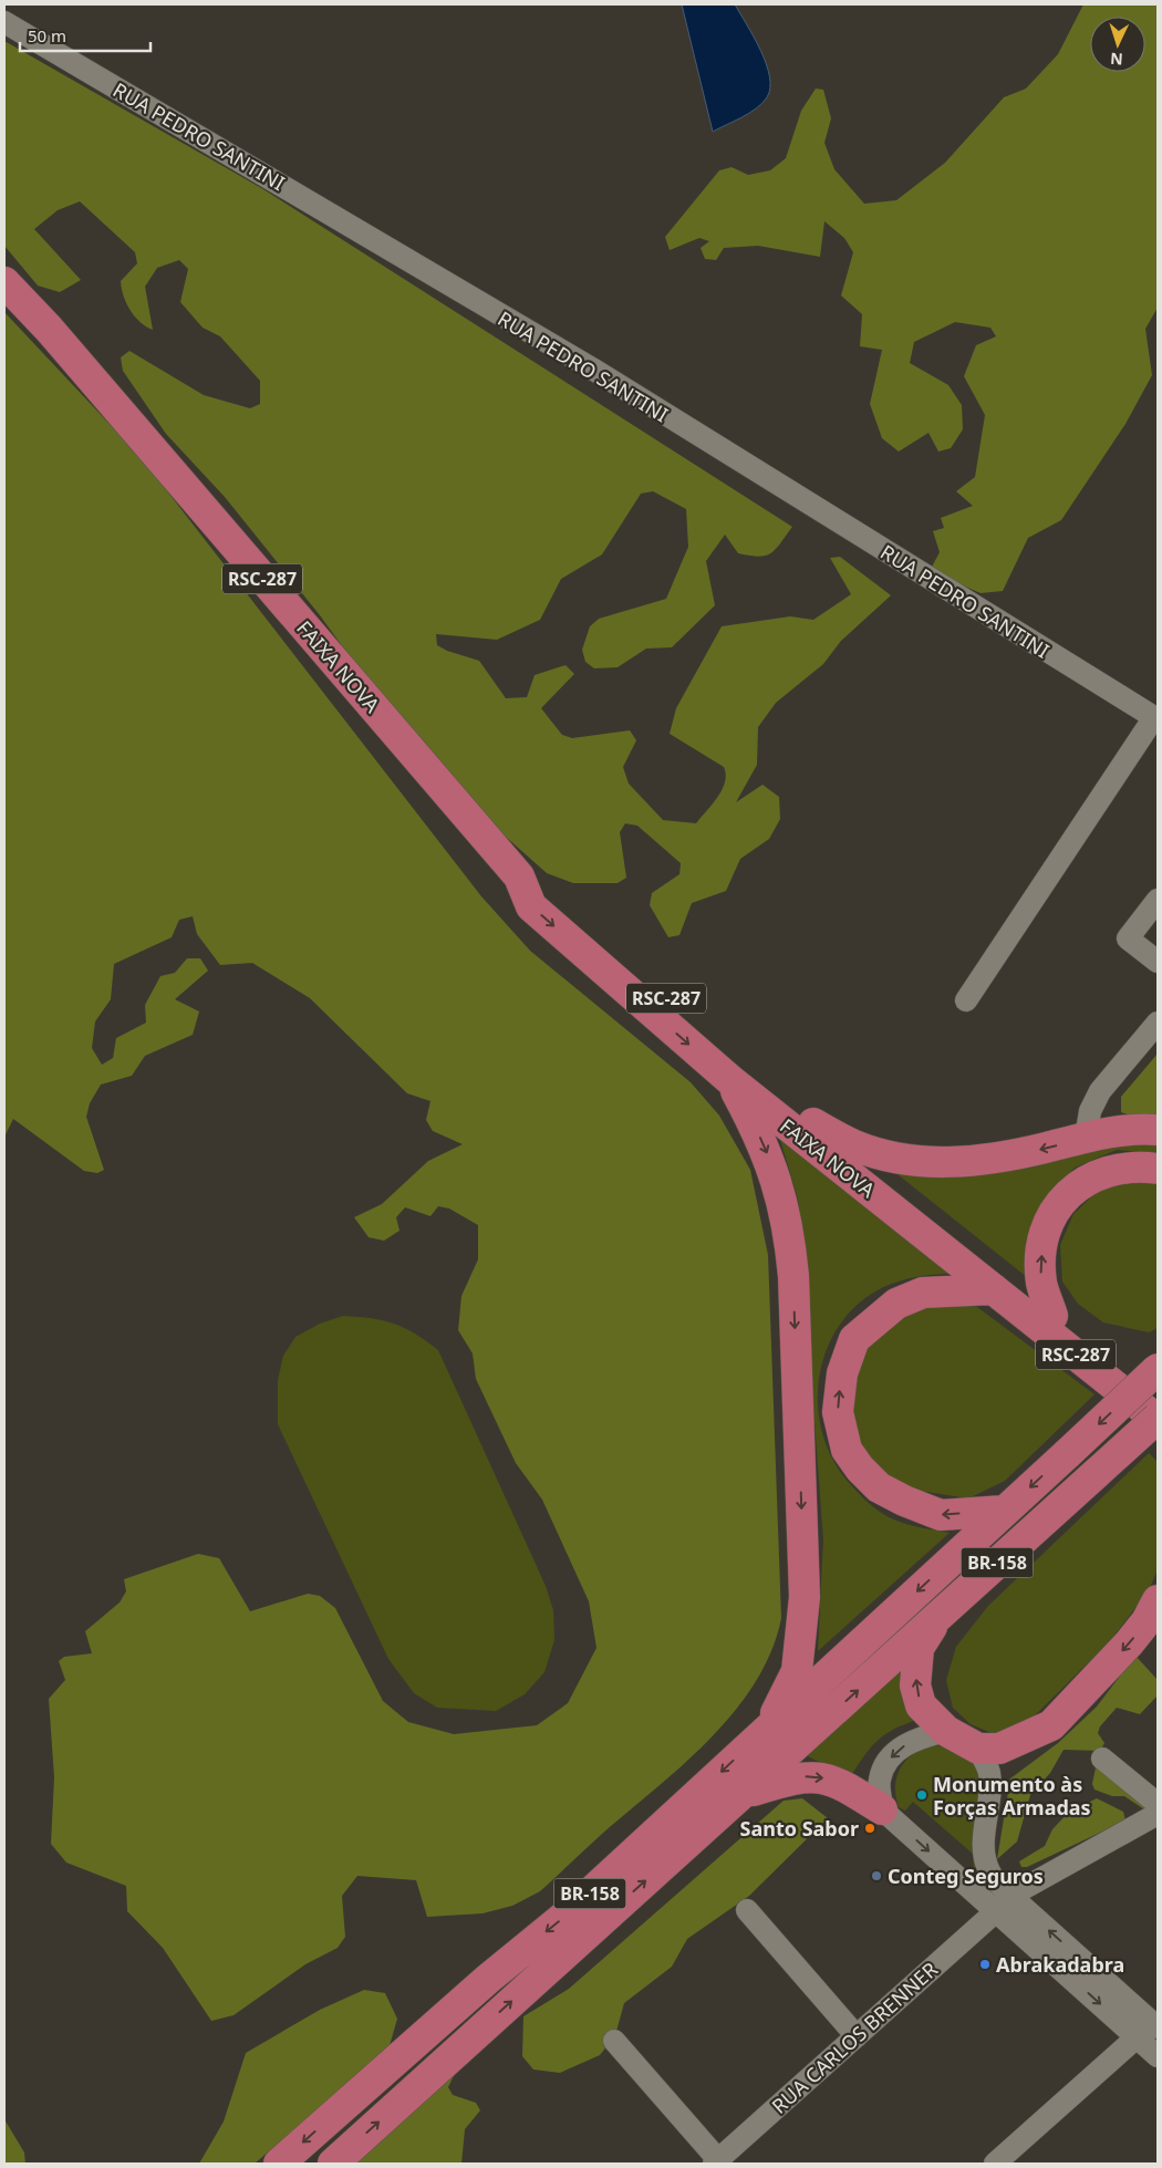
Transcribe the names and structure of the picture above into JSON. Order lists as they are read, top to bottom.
{
  "streets": {
    "highway": ["RSC-287", "FAIXA NOVA", "BR-158"],
    "street": ["RUA PEDRO SANTINI", "RUA CARLOS BRENNER"]
  },
  "crossings": [
    ["FAIXA NOVA", "BR-158"]
  ],
  "places": [
    "Monumento às Forças Armadas",
    "Santo Sabor",
    "Conteg Seguros",
    "Abrakadabra"
  ],
  "scale_bar": "50 m",
  "north": "bottom"
}
